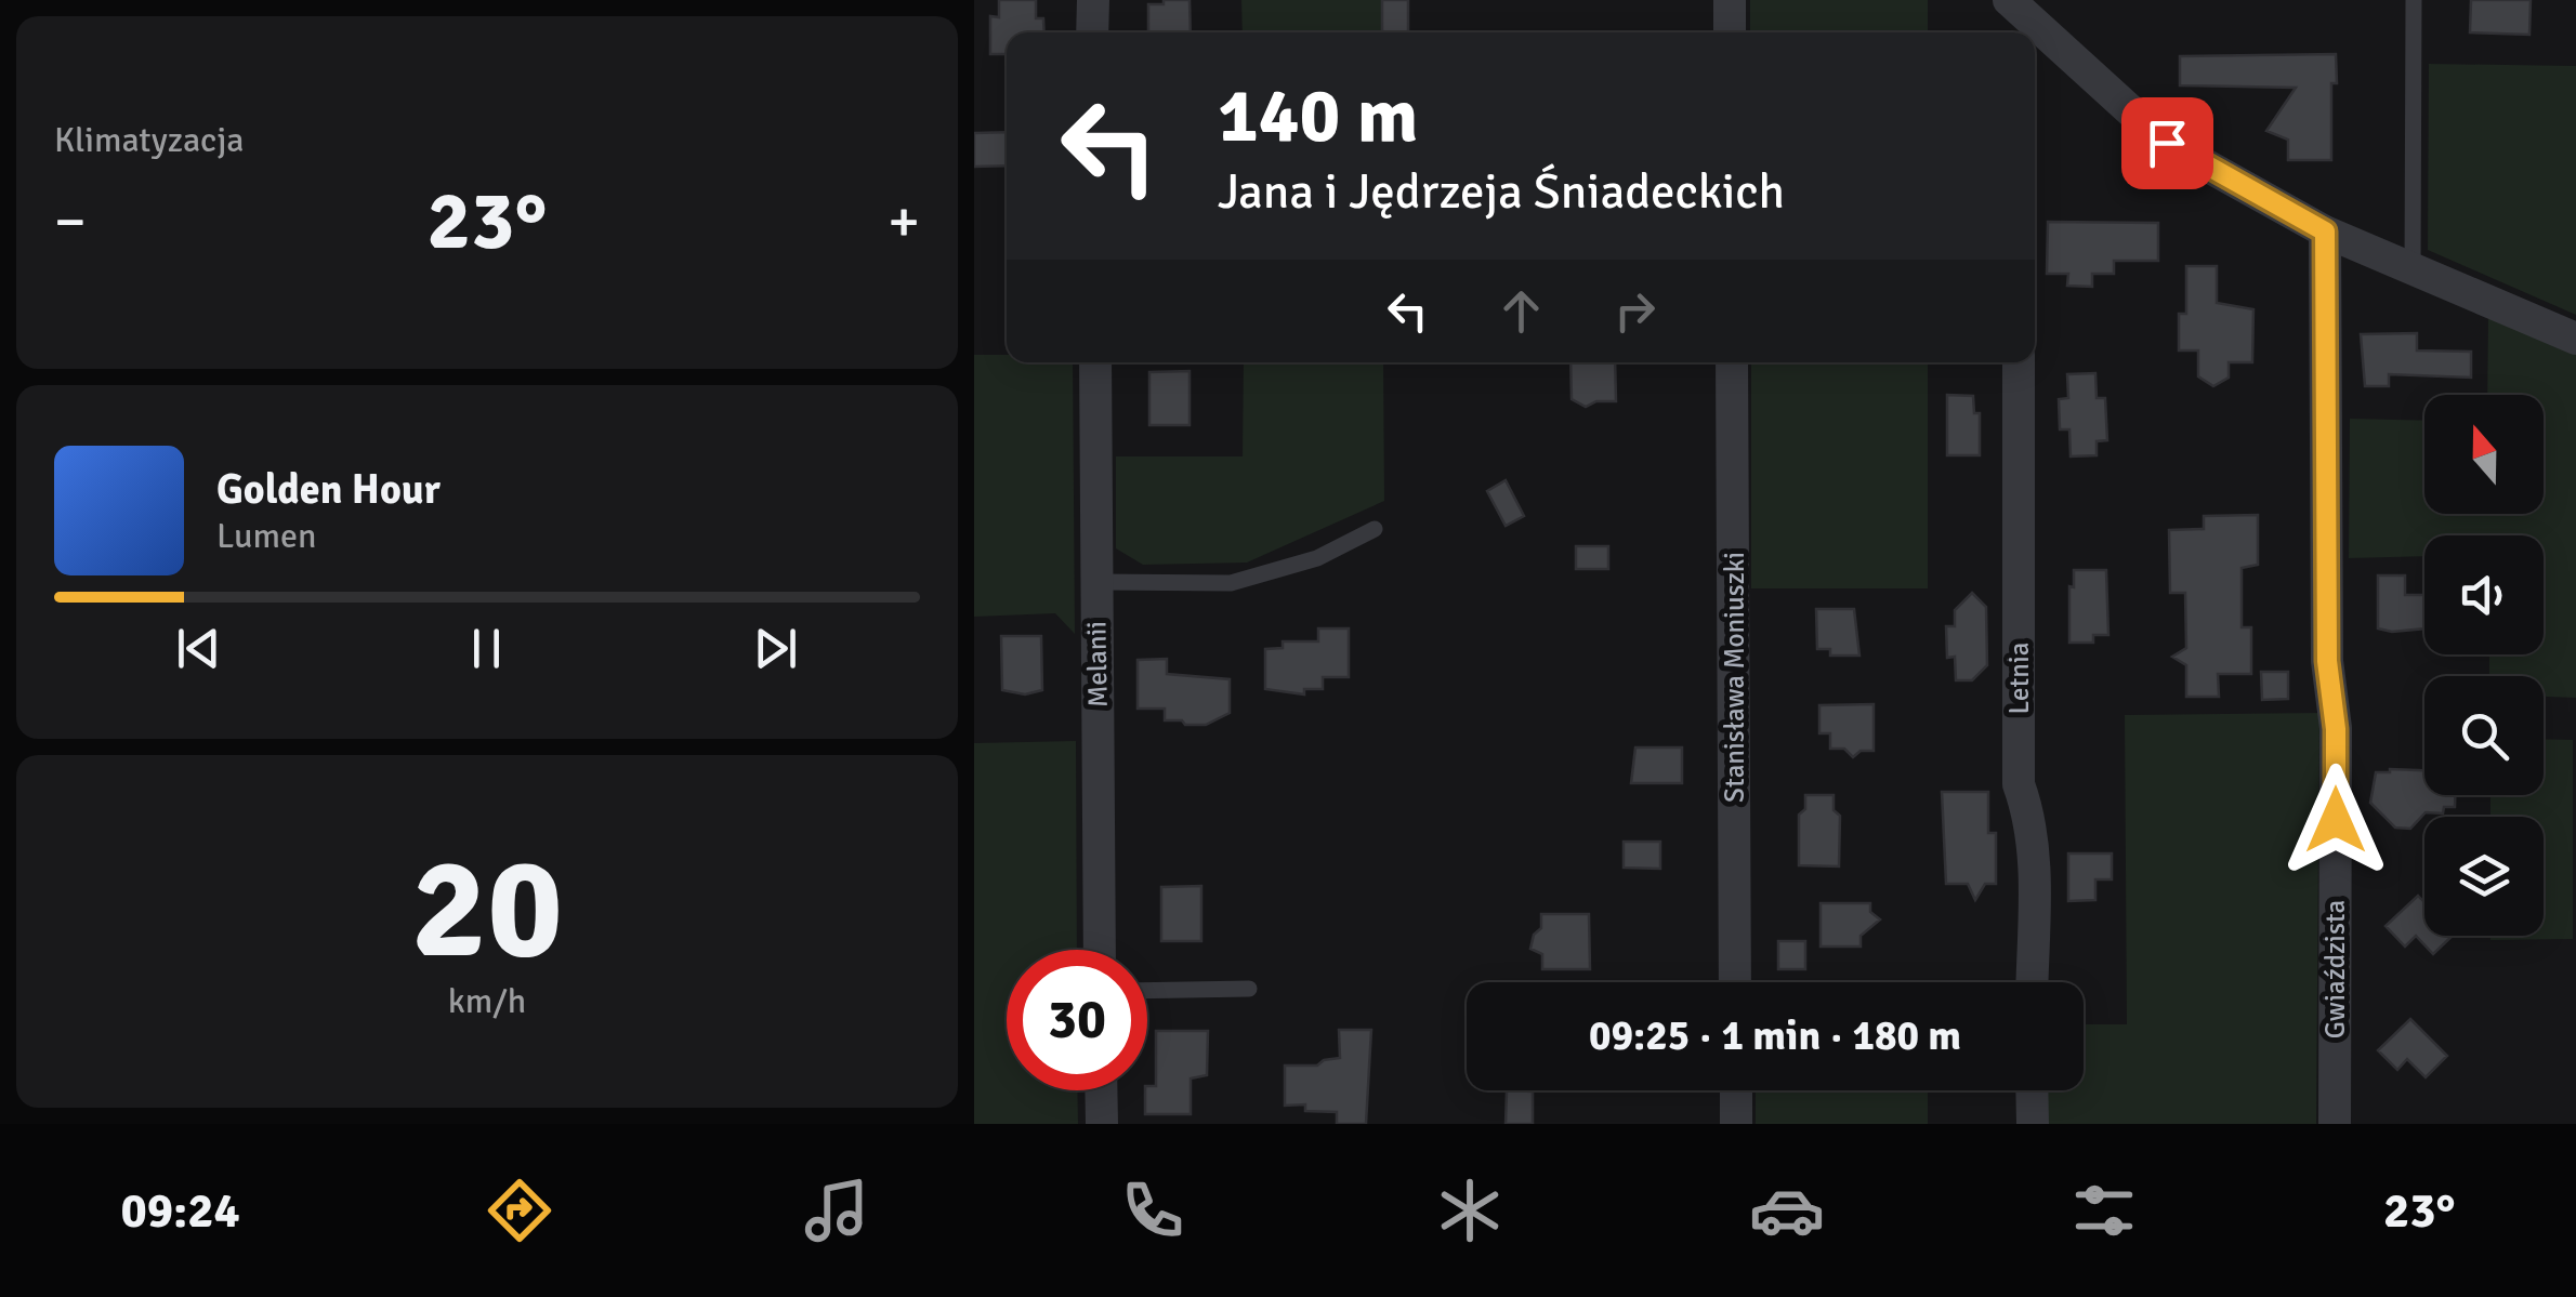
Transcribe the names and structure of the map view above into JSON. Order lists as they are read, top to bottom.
{
  "streets": {
    "street": [
      "Melanii",
      "Stanisława Moniuszki",
      "Letnia",
      "Gwiaździsta"
    ]
  },
  "north": "top",
  "page": {
    "tile": [
      "Klimatyzacja",
      ["20", "km/h"]
    ],
    "turn": ["140 m", "Jana i Jędrzeja Śniadeckich"],
    "heat": ["−", "23°", "+"],
    "song": ["Golden Hour", "Lumen"],
    "limit": "30",
    "trip": "09:25 · 1 min · 180 m",
    "tabs": ["09:24", "23°"]
  }
}
